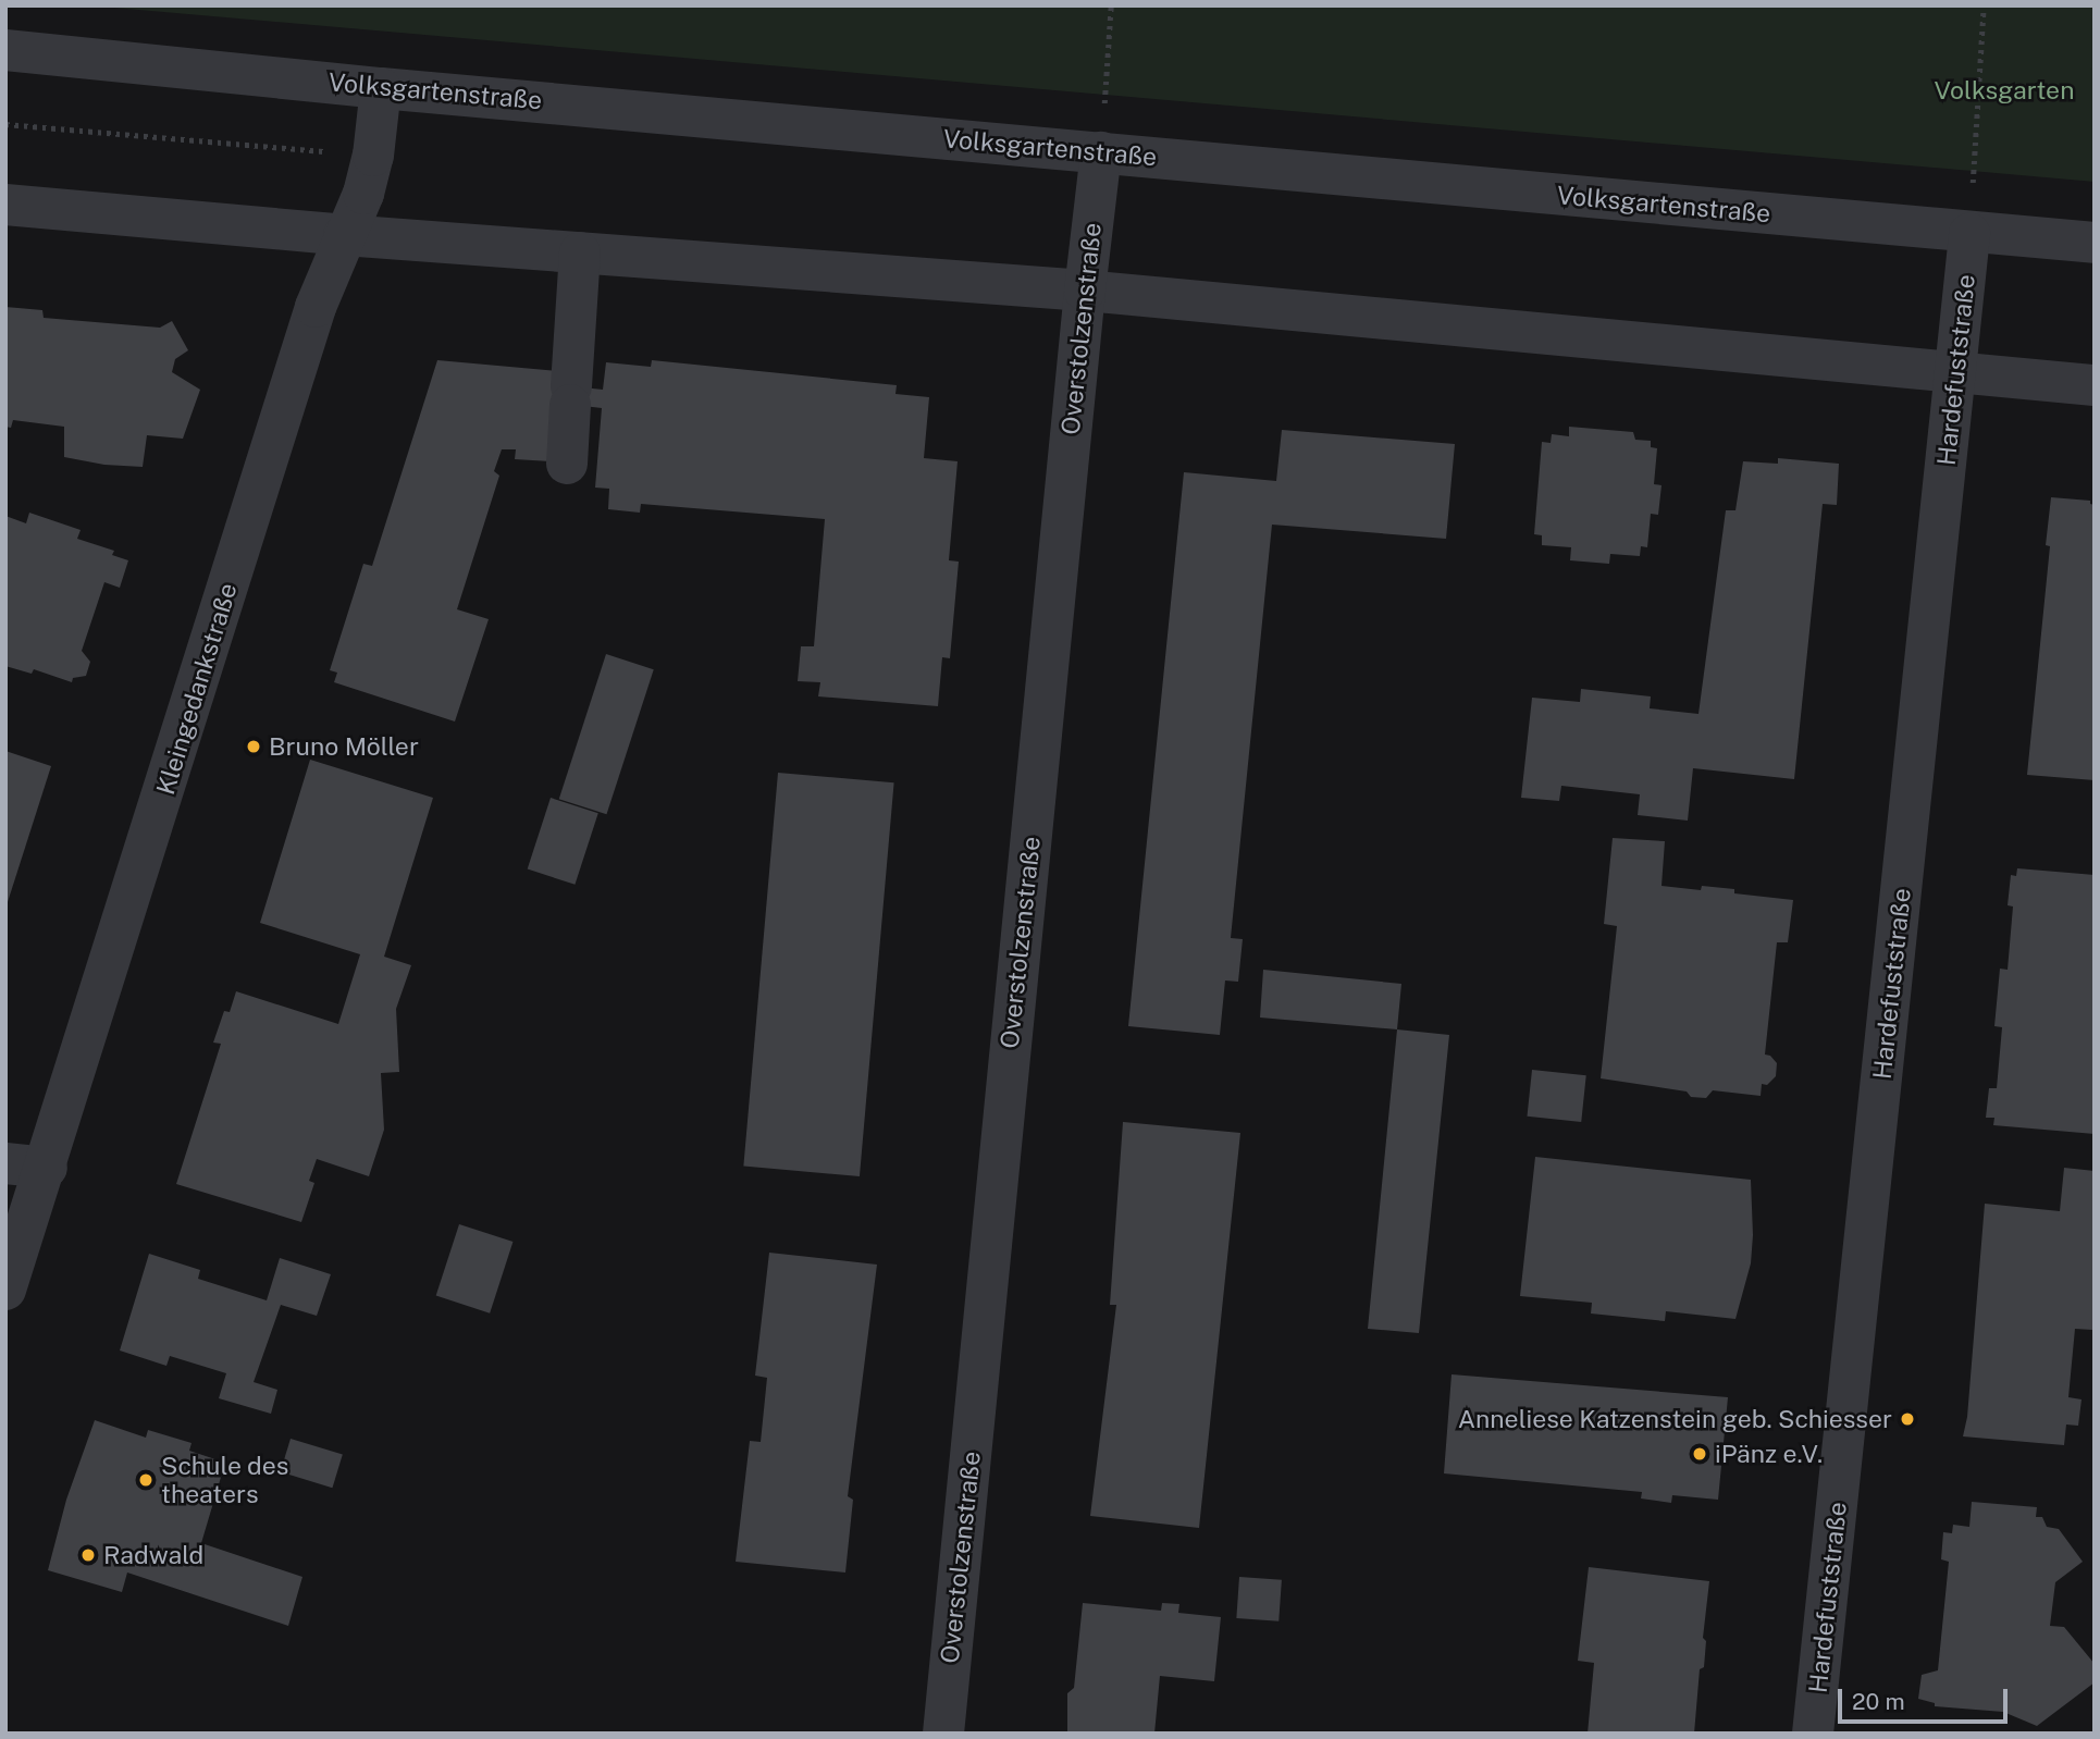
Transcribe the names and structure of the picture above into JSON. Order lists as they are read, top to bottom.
{
  "streets": {
    "street": [
      "Volksgartenstraße",
      "Overstolzenstraße",
      "Hardefuststraße",
      "Kleingedankstraße"
    ]
  },
  "crossings": [
    ["Volksgartenstraße", "Overstolzenstraße"],
    ["Volksgartenstraße", "Hardefuststraße"],
    ["Volksgartenstraße", "Kleingedankstraße"]
  ],
  "parks": ["Volksgarten"],
  "places": [
    "Bruno Möller",
    "Anneliese Katzenstein geb. Schiesser",
    "iPänz e.V.",
    "Schule des theaters",
    "Radwald"
  ],
  "scale_bar": "20 m"
}
